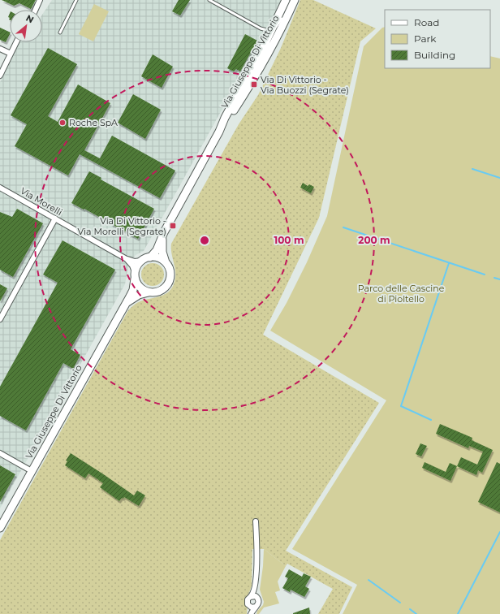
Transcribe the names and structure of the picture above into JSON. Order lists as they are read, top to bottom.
{
  "streets": {
    "main road": ["Via Giuseppe Di Vittorio"],
    "street": ["Via Morelli"]
  },
  "crossings": [
    ["Via Giuseppe Di Vittorio", "Via Morelli"]
  ],
  "parks": ["Parco delle Cascine di Pioltello"],
  "places": {
    "transit": ["Via Di Vittorio - Via Buozzi (Segrate)", "Via Di Vittorio - Via Morelli (Segrate)"],
    "other": ["Roche SpA"]
  },
  "legend": ["Road", "Park", "Building"],
  "north": "top right",
  "rings": ["100 m", "200 m"]
}
